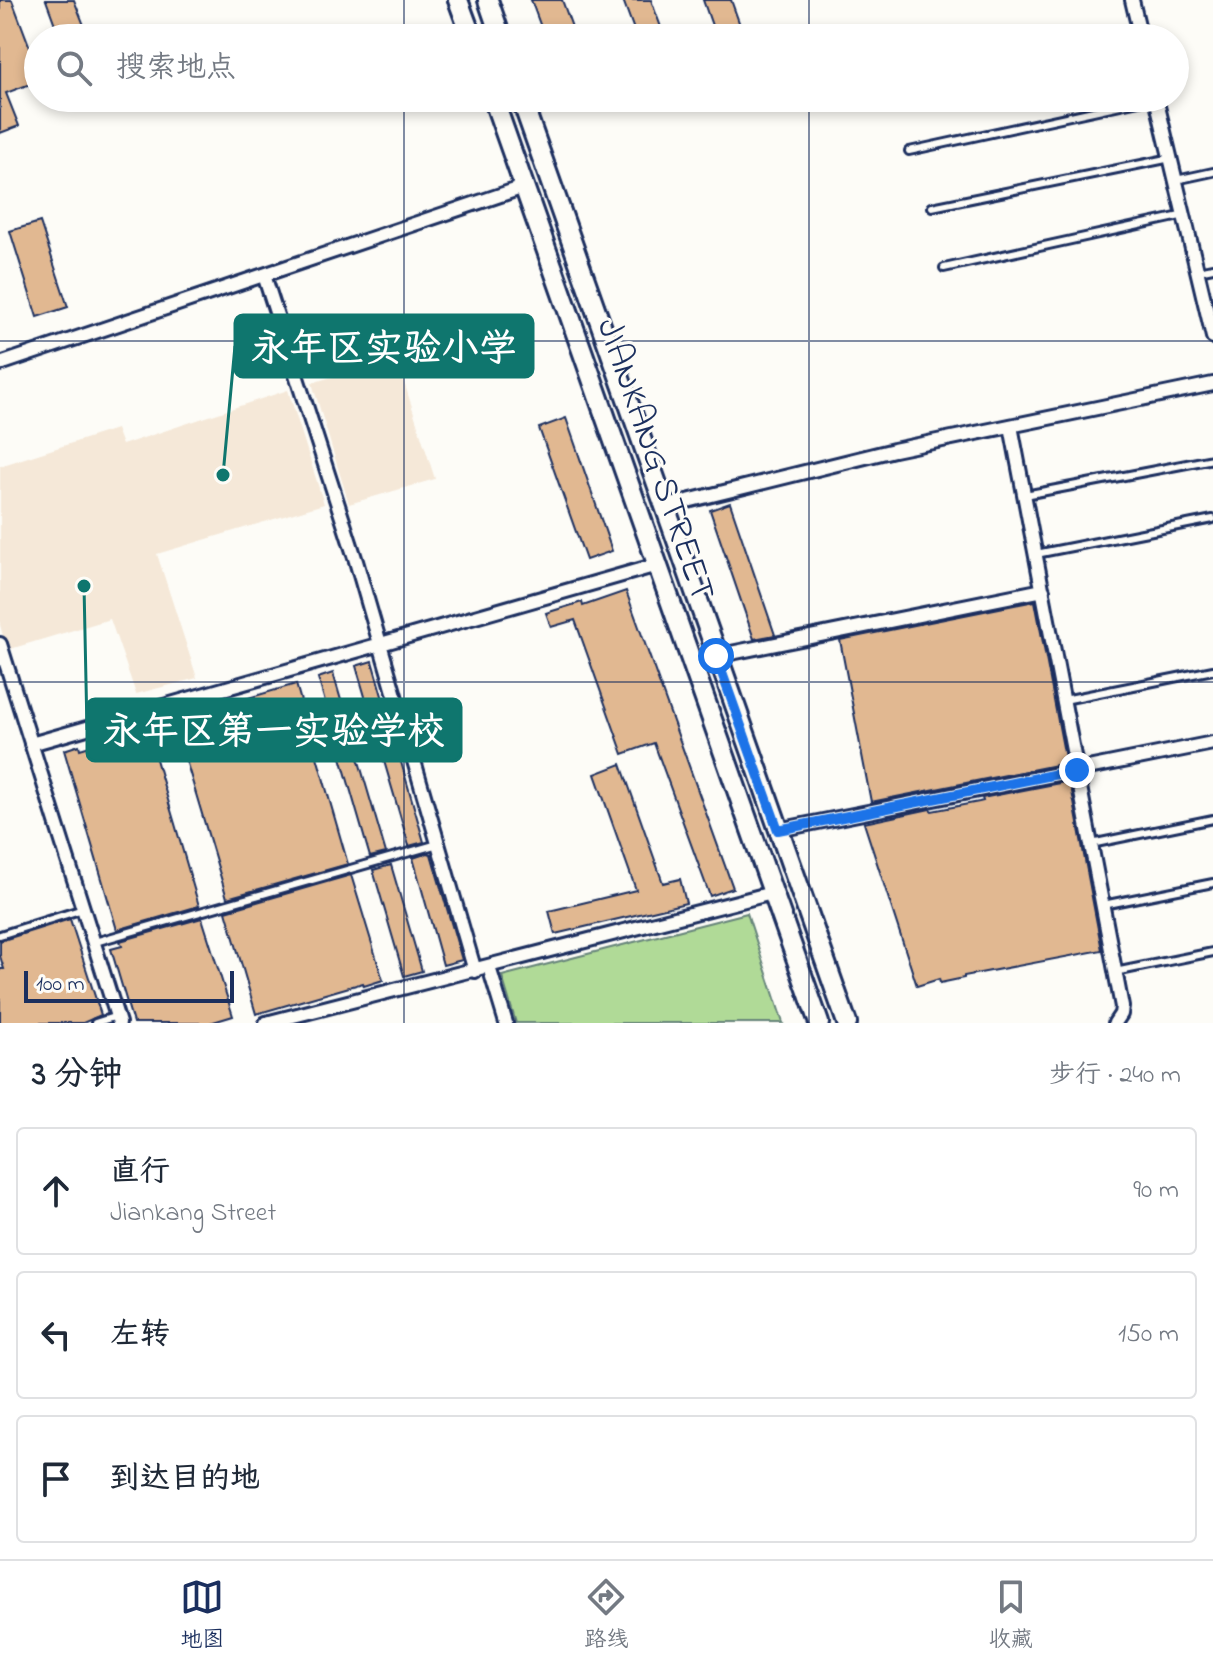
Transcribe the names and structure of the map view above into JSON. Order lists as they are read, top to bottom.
{
  "streets": {
    "main road": ["JIANKANG STREET"]
  },
  "places": ["永年区实验小学", "永年区第一实验学校"],
  "scale_bar": "100 m",
  "page": {
    "search": "搜索地点",
    "scale": "100 m",
    "heading": ["3 分钟", "步行 · 240 m"],
    "list": [
      ["直行", "Jiankang Street", "90 m"],
      ["左转", "150 m"],
      "到达目的地"
    ],
    "nav": ["地图", "路线", "收藏"]
  }
}
